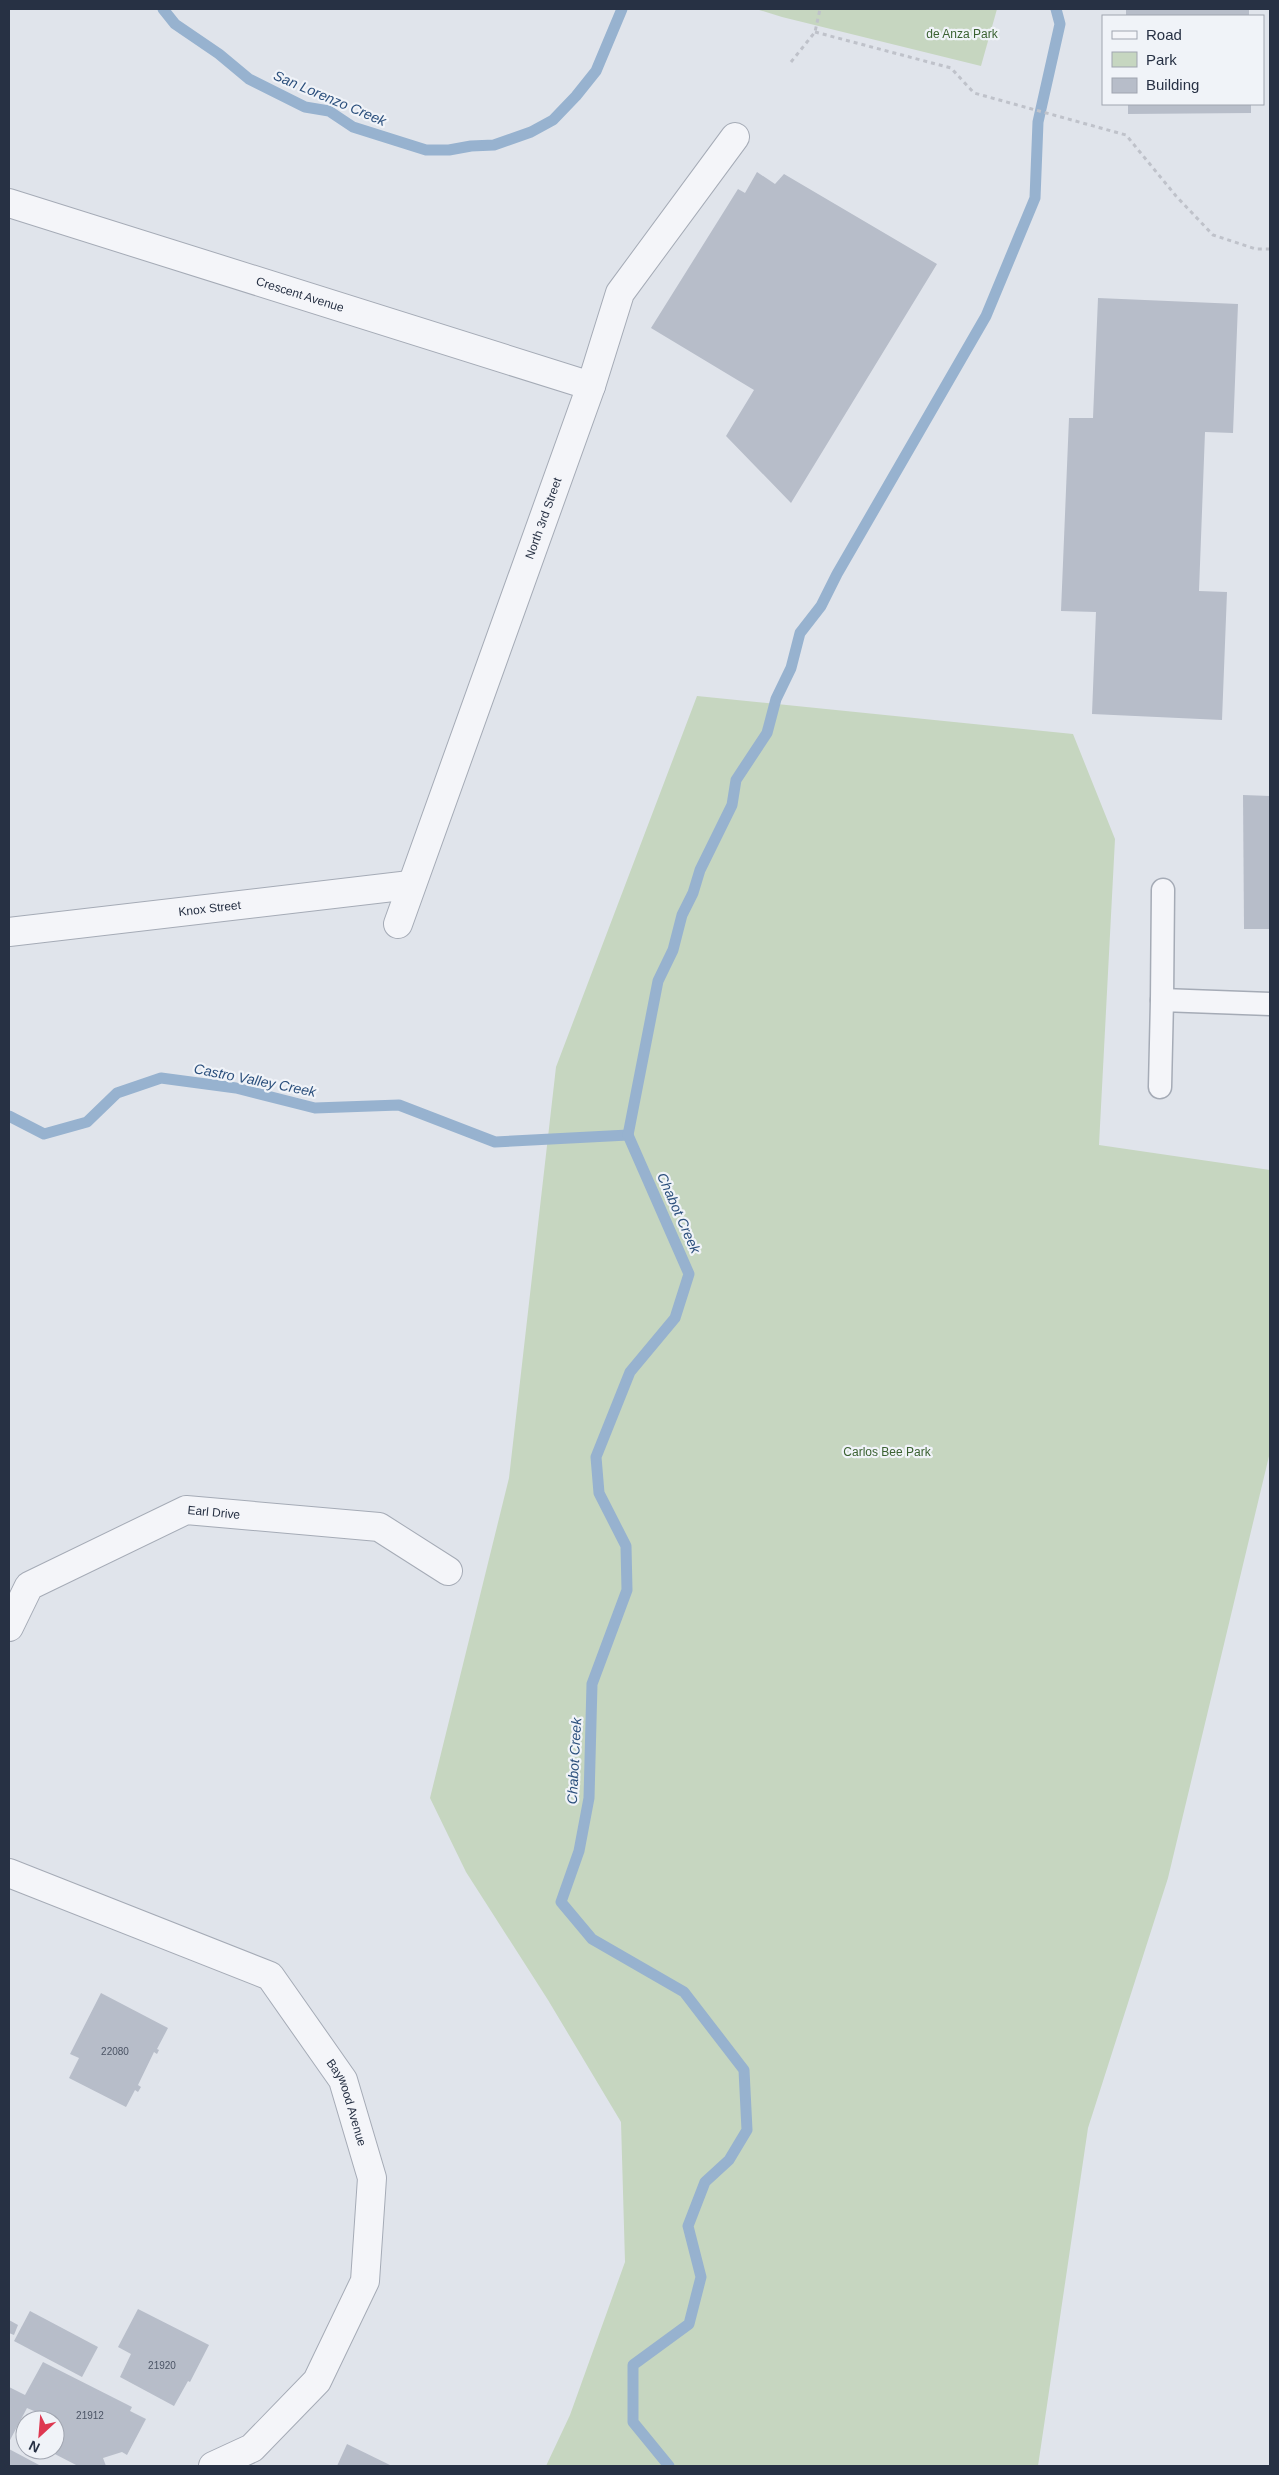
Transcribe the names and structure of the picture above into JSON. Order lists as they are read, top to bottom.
{
  "streets": {
    "street": [
      "Crescent Avenue",
      "North 3rd Street",
      "Knox Street",
      "Earl Drive",
      "Baywood Avenue"
    ]
  },
  "crossings": [
    ["Crescent Avenue", "North 3rd Street"],
    ["North 3rd Street", "Knox Street"]
  ],
  "water": ["San Lorenzo Creek", "Castro Valley Creek", "Chabot Creek"],
  "parks": ["de Anza Park", "Carlos Bee Park"],
  "house_numbers": ["22080", "21920", "21912"],
  "legend": ["Road", "Park", "Building"],
  "north": "bottom left"
}
